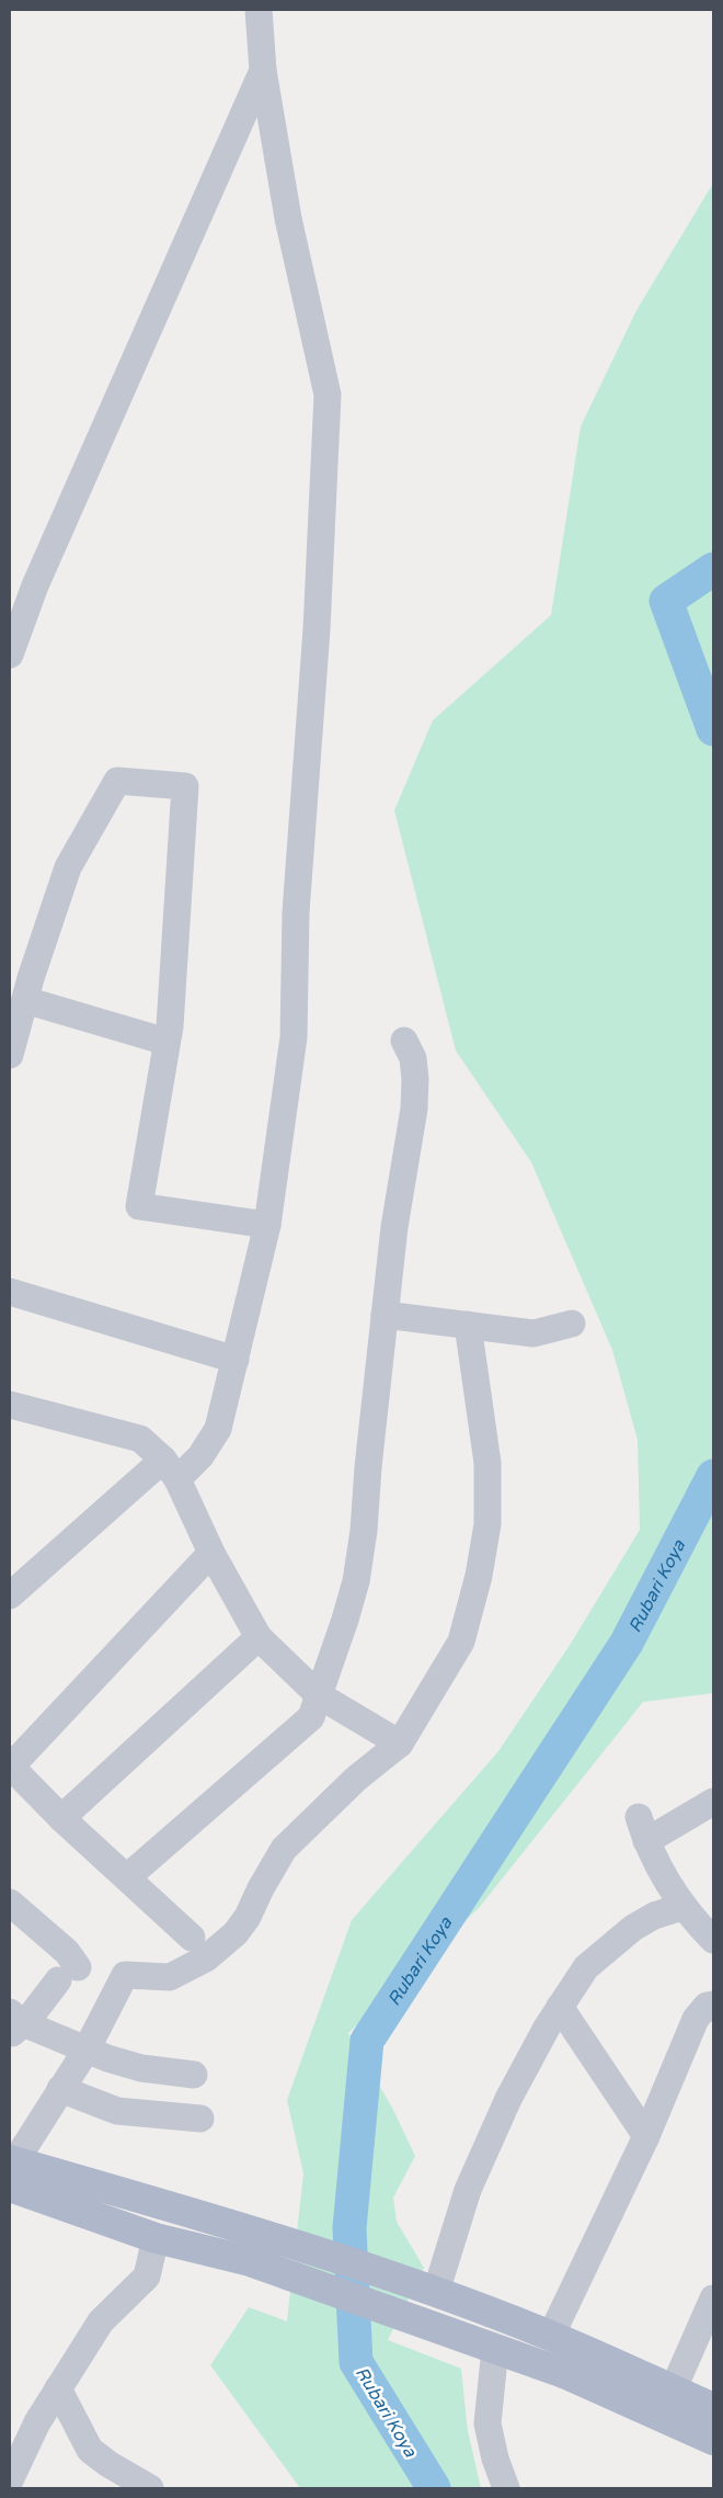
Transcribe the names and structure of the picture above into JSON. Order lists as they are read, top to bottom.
{
  "water": ["Rubari Koya"]
}
